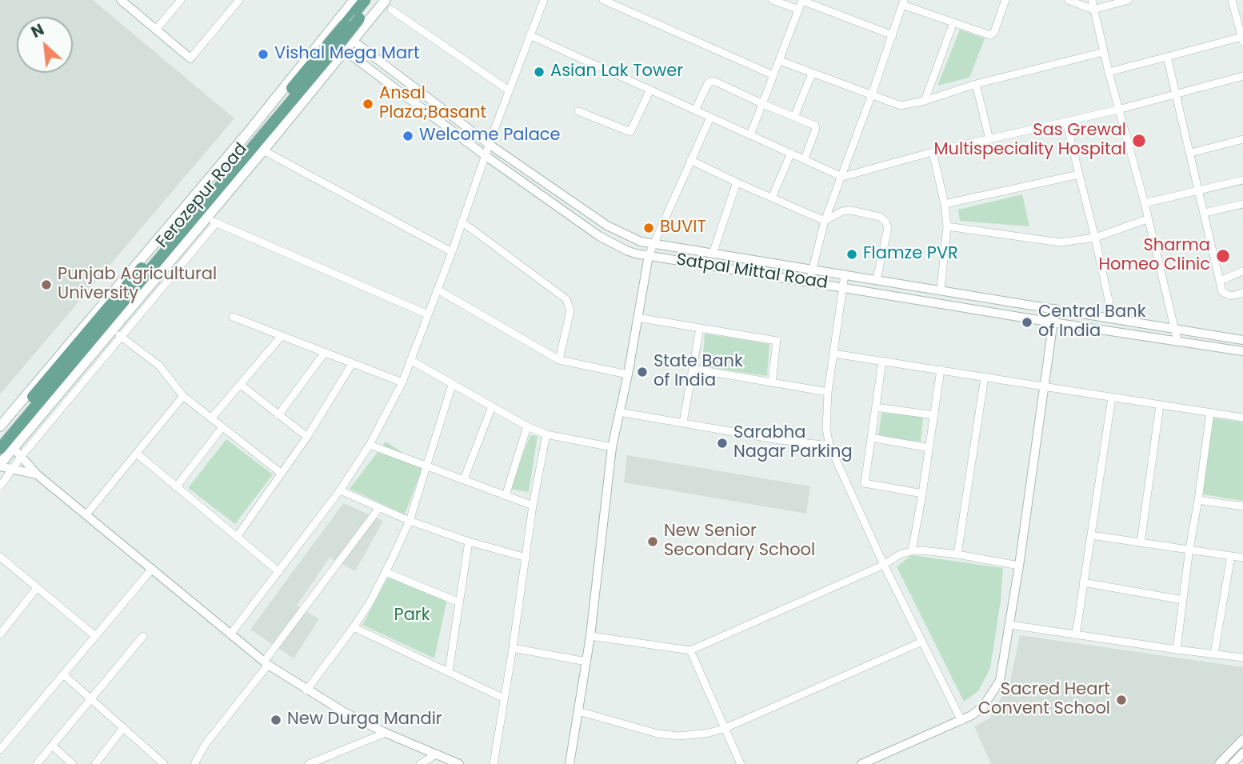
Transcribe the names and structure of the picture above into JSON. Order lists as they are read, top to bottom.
{
  "streets": {
    "main road": ["Ferozepur Road"],
    "street": ["Satpal Mittal Road"]
  },
  "crossings": [
    ["Ferozepur Road", "Satpal Mittal Road"]
  ],
  "parks": ["Park"],
  "places": [
    "Vishal Mega Mart",
    "Asian Lak Tower",
    "Ansal Plaza;Basant",
    "Welcome Palace",
    "Sas Grewal Multispeciality Hospital",
    "BUVIT",
    "Flamze PVR",
    "Sharma Homeo Clinic",
    "Punjab Agricultural University",
    "Central Bank of India",
    "State Bank of India",
    "Sarabha Nagar Parking",
    "New Senior Secondary School",
    "Sacred Heart Convent School",
    "New Durga Mandir"
  ],
  "north": "top left"
}
